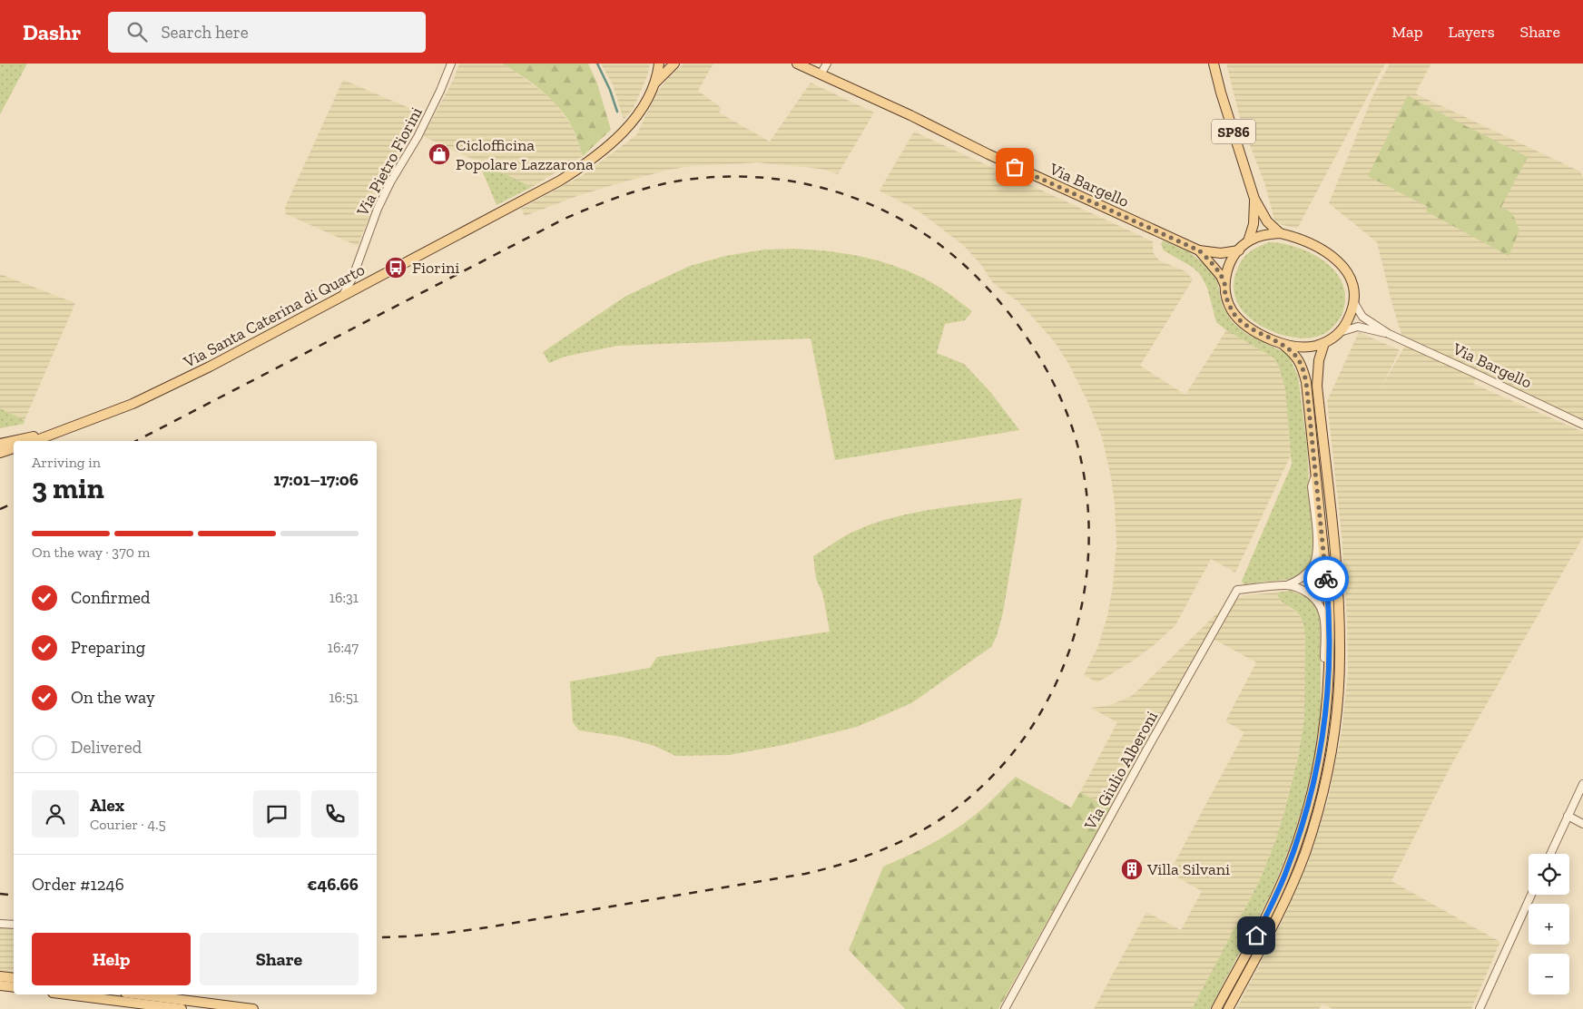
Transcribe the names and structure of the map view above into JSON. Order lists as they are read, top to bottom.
{
  "streets": {
    "main road": ["SP86", "Via Bargello", "Via Santa Caterina di Quarto"],
    "street": ["Via Pietro Fiorini", "Via Giulio Alberoni"]
  },
  "crossings": [
    ["SP86", "Via Bargello"],
    ["Via Pietro Fiorini", "Via Santa Caterina di Quarto"]
  ],
  "places": {
    "shop": ["Ciclofficina Popolare Lazzarona"],
    "bus stop": ["Fiorini"],
    "building": ["Villa Silvani"]
  },
  "page": {
    "header": "Dashr",
    "search": "Search here",
    "nav": ["Map", "Layers", "Share"],
    "heading": ["3 min", "Arriving in", "17:01–17:06"],
    "panel": [
      "Alex",
      "Courier · 4.5",
      "Order #1246",
      "€46.66"
    ],
    "bar": "On the way · 370 m",
    "list": [
      ["Confirmed", "16:31"],
      ["Preparing", "16:47"],
      ["On the way", "16:51"],
      "Delivered"
    ],
    "map_buttons": ["+", "−"],
    "buttons": ["Help", "Share"]
  }
}
